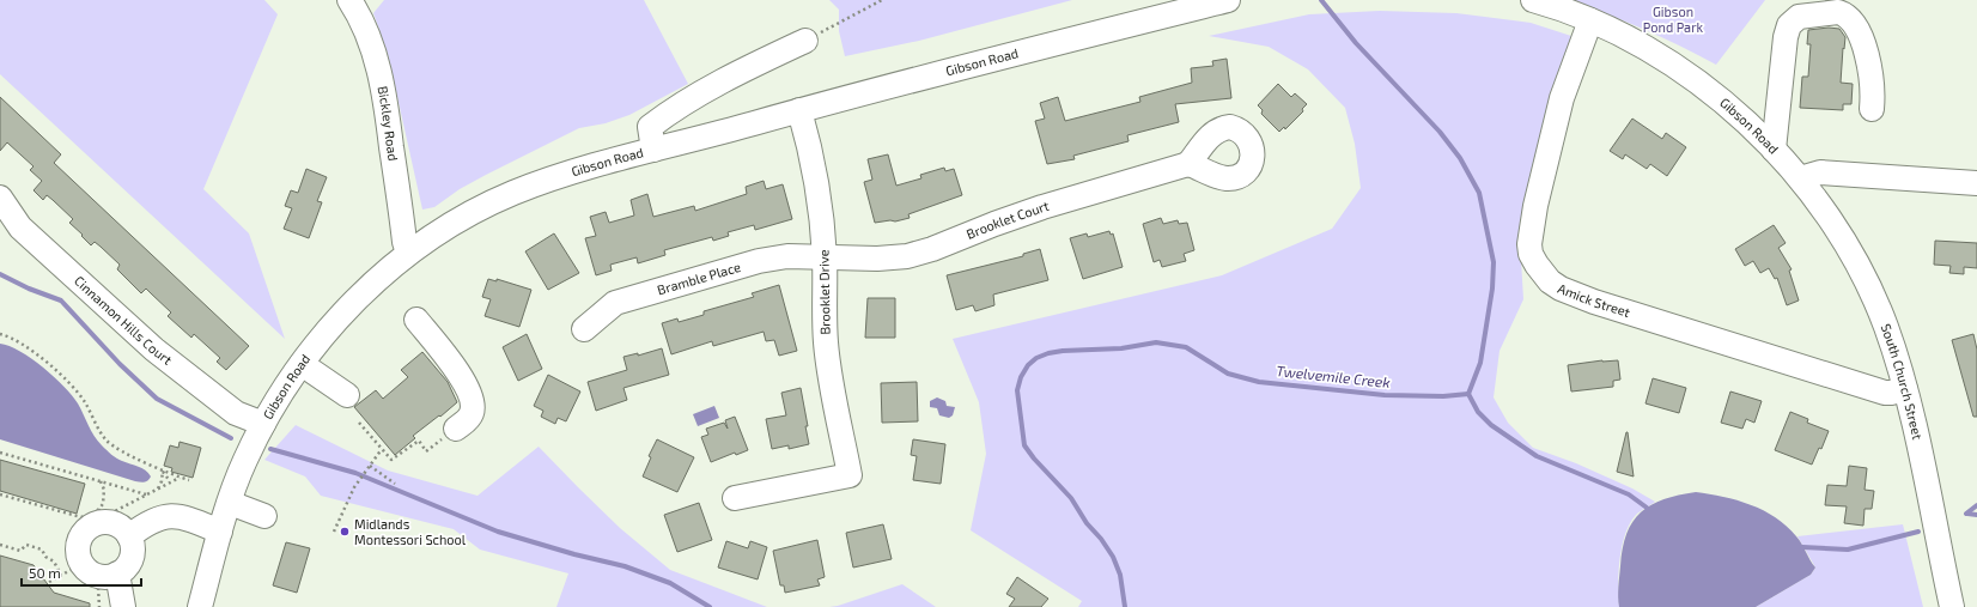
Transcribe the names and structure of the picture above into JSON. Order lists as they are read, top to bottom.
{
  "streets": {
    "street": [
      "Gibson Road",
      "Bickley Road",
      "Brooklet Court",
      "Bramble Place",
      "Brooklet Drive",
      "Amick Street",
      "Cinnamon Hills Court",
      "South Church Street"
    ]
  },
  "crossings": [
    ["Gibson Road", "Bickley Road"],
    ["Gibson Road", "Brooklet Drive"],
    ["Gibson Road", "Amick Street"],
    ["Gibson Road", "Cinnamon Hills Court"],
    ["Gibson Road", "South Church Street"],
    ["Brooklet Court", "Bramble Place"],
    ["Brooklet Court", "Brooklet Drive"],
    ["Bramble Place", "Brooklet Drive"],
    ["Amick Street", "South Church Street"]
  ],
  "water": ["Twelvemile Creek"],
  "parks": ["Gibson Pond Park"],
  "places": ["Midlands Montessori School"],
  "scale_bar": "50 m"
}
